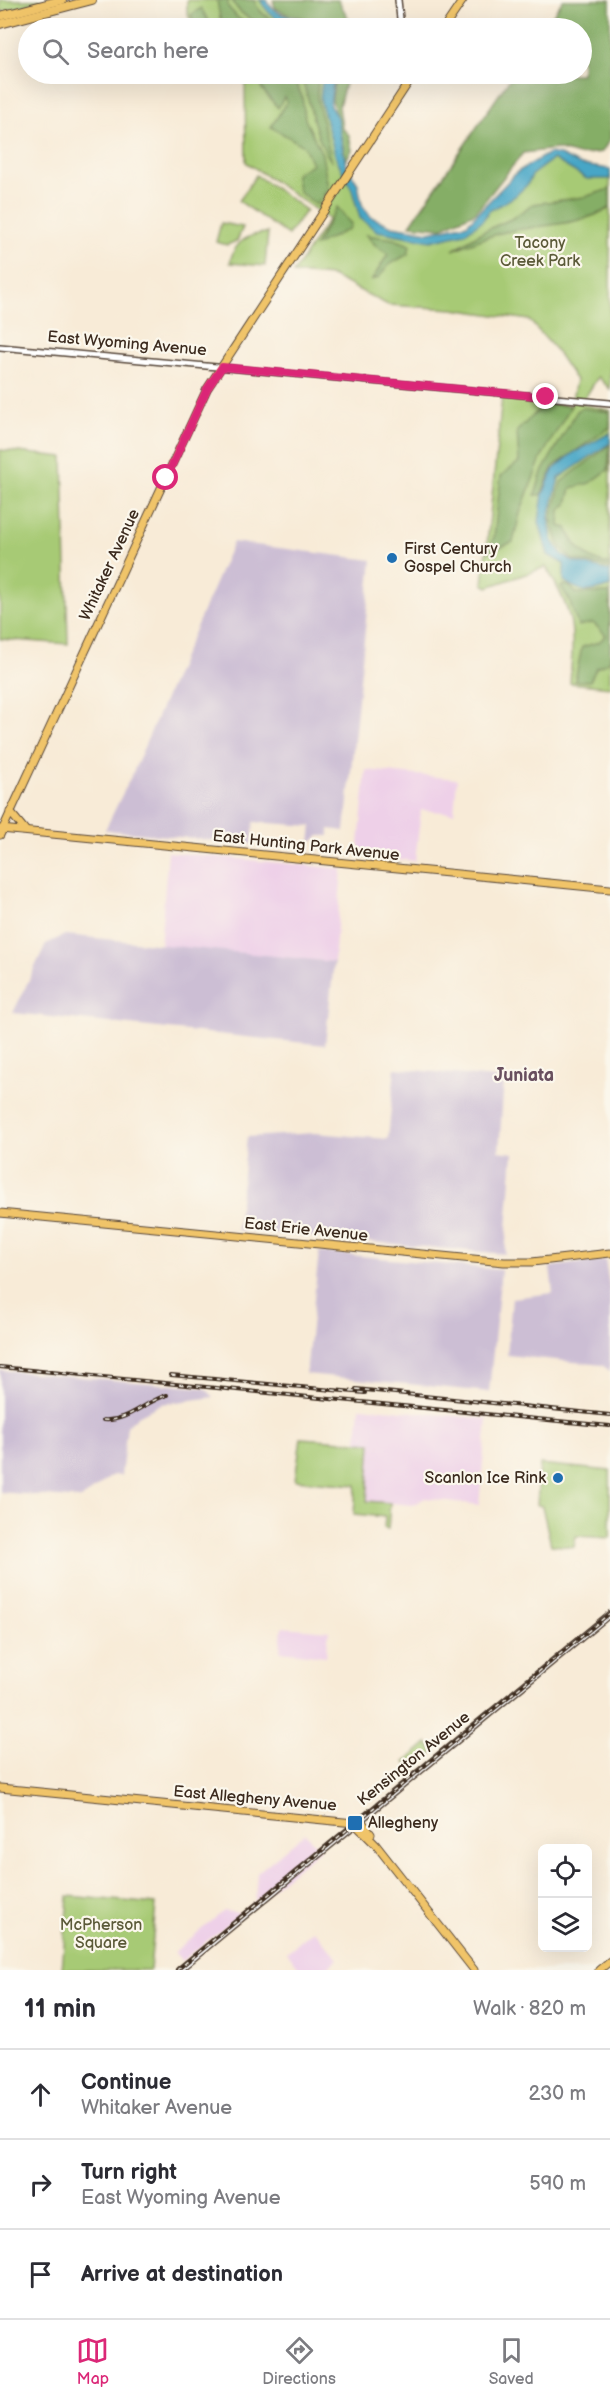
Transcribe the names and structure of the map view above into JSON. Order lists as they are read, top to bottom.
{
  "streets": {
    "main road": [
      "Whitaker Avenue",
      "East Hunting Park Avenue",
      "East Erie Avenue",
      "East Allegheny Avenue"
    ],
    "street": ["East Wyoming Avenue", "Kensington Avenue"]
  },
  "crossings": [
    ["East Wyoming Avenue", "Whitaker Avenue"],
    ["Whitaker Avenue", "East Hunting Park Avenue"],
    ["Kensington Avenue", "East Allegheny Avenue"]
  ],
  "districts": ["Juniata"],
  "parks": ["Tacony Creek Park", "McPherson Square"],
  "places": {
    "other": ["First Century Gospel Church", "Scanlon Ice Rink"],
    "transit": ["Allegheny"]
  },
  "page": {
    "search": "Search here",
    "heading": ["11 min", "Walk · 820 m"],
    "list": [
      ["Continue", "Whitaker Avenue", "230 m"],
      ["Turn right", "East Wyoming Avenue", "590 m"],
      "Arrive at destination"
    ],
    "nav": ["Map", "Directions", "Saved"]
  }
}
